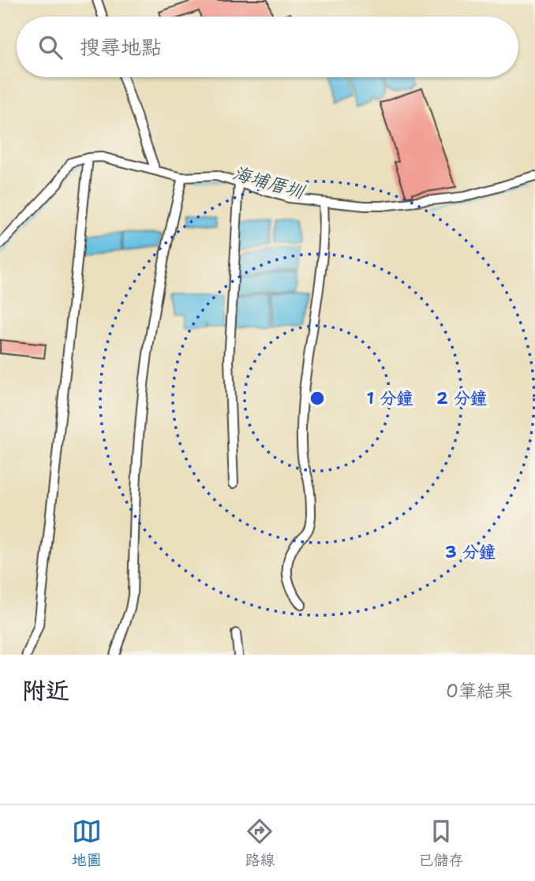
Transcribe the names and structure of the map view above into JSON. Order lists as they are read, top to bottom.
{
  "water": ["海埔厝圳"],
  "page": {
    "search": "搜尋地點",
    "heading": ["附近", "0筆結果"],
    "nav": ["地圖", "路線", "已儲存"]
  },
  "rings": ["1 分鐘", "2 分鐘", "3 分鐘"]
}
